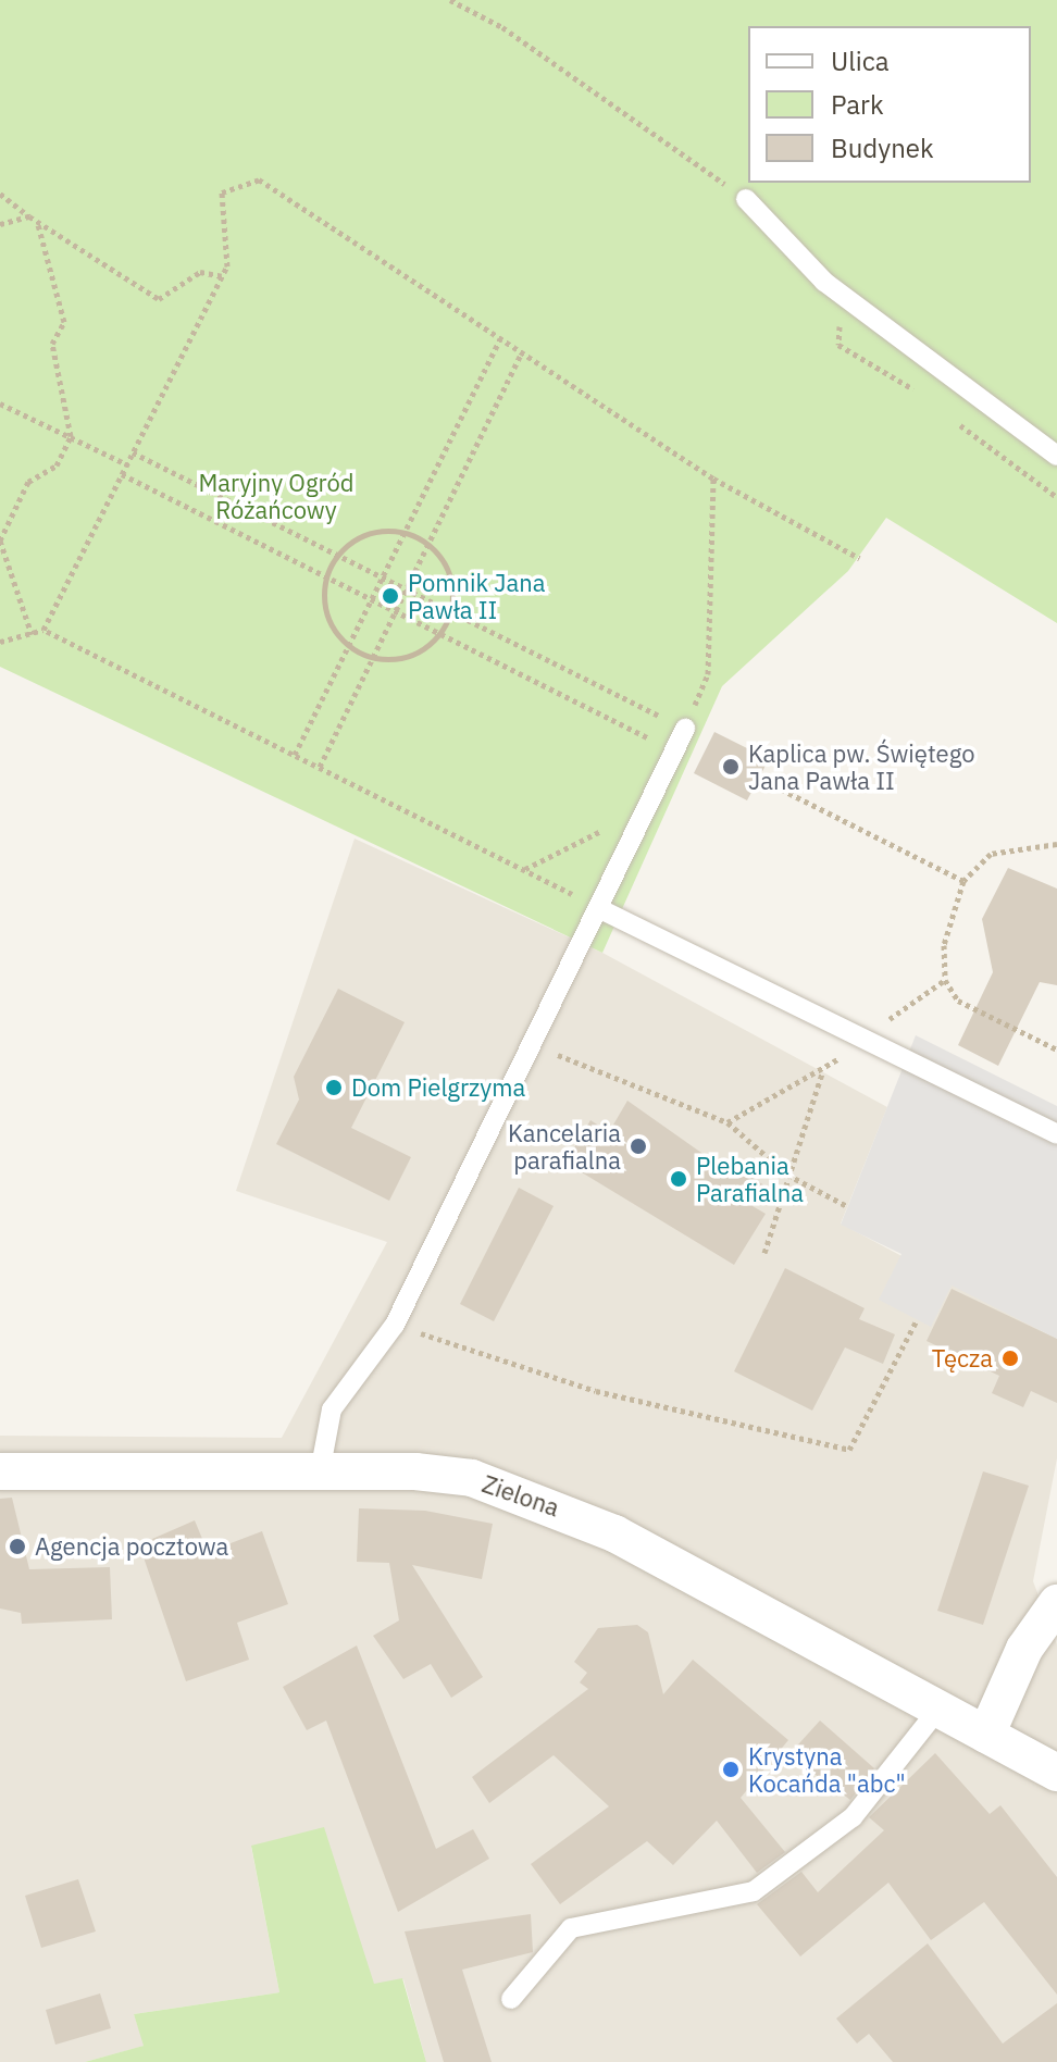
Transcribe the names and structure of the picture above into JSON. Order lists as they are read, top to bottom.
{
  "streets": {
    "street": ["Zielona"]
  },
  "parks": ["Maryjny Ogród Różańcowy"],
  "places": [
    "Pomnik Jana Pawła II",
    "Kaplica pw. Świętego Jana Pawła II",
    "Dom Pielgrzyma",
    "Kancelaria parafialna",
    "Plebania Parafialna",
    "Tęcza",
    "Agencja pocztowa",
    "Krystyna Kocańda \"abc\""
  ],
  "legend": ["Ulica", "Park", "Budynek"]
}
